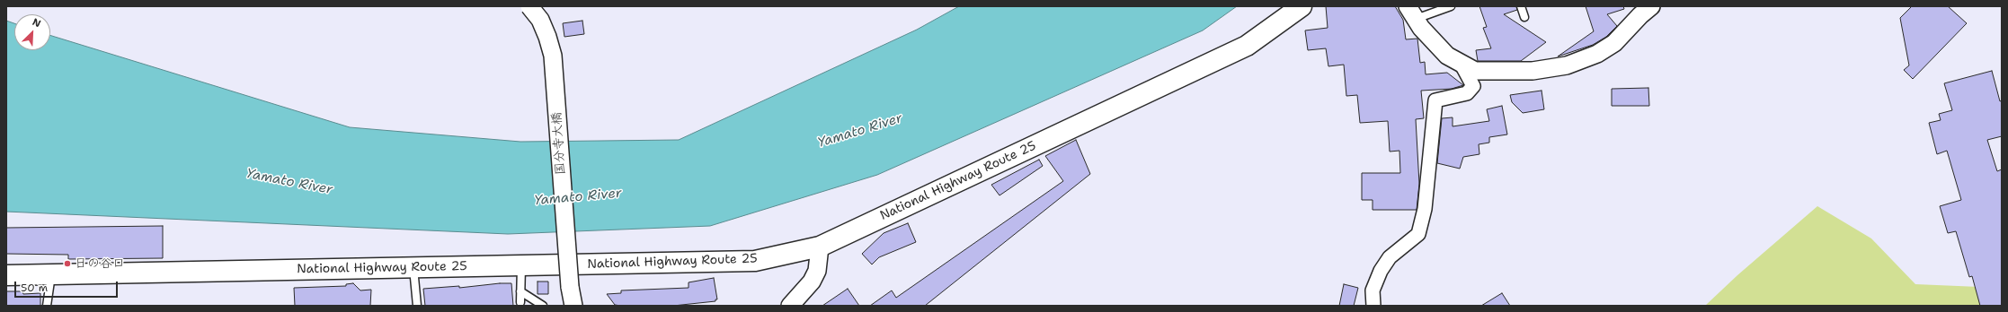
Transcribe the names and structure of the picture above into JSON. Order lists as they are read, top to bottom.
{
  "streets": {
    "highway": ["National Highway Route 25"],
    "street": ["国分寺大橋"]
  },
  "water": ["Yamato River"],
  "places": ["日の谷口"],
  "scale_bar": "50 m",
  "north": "top right"
}
